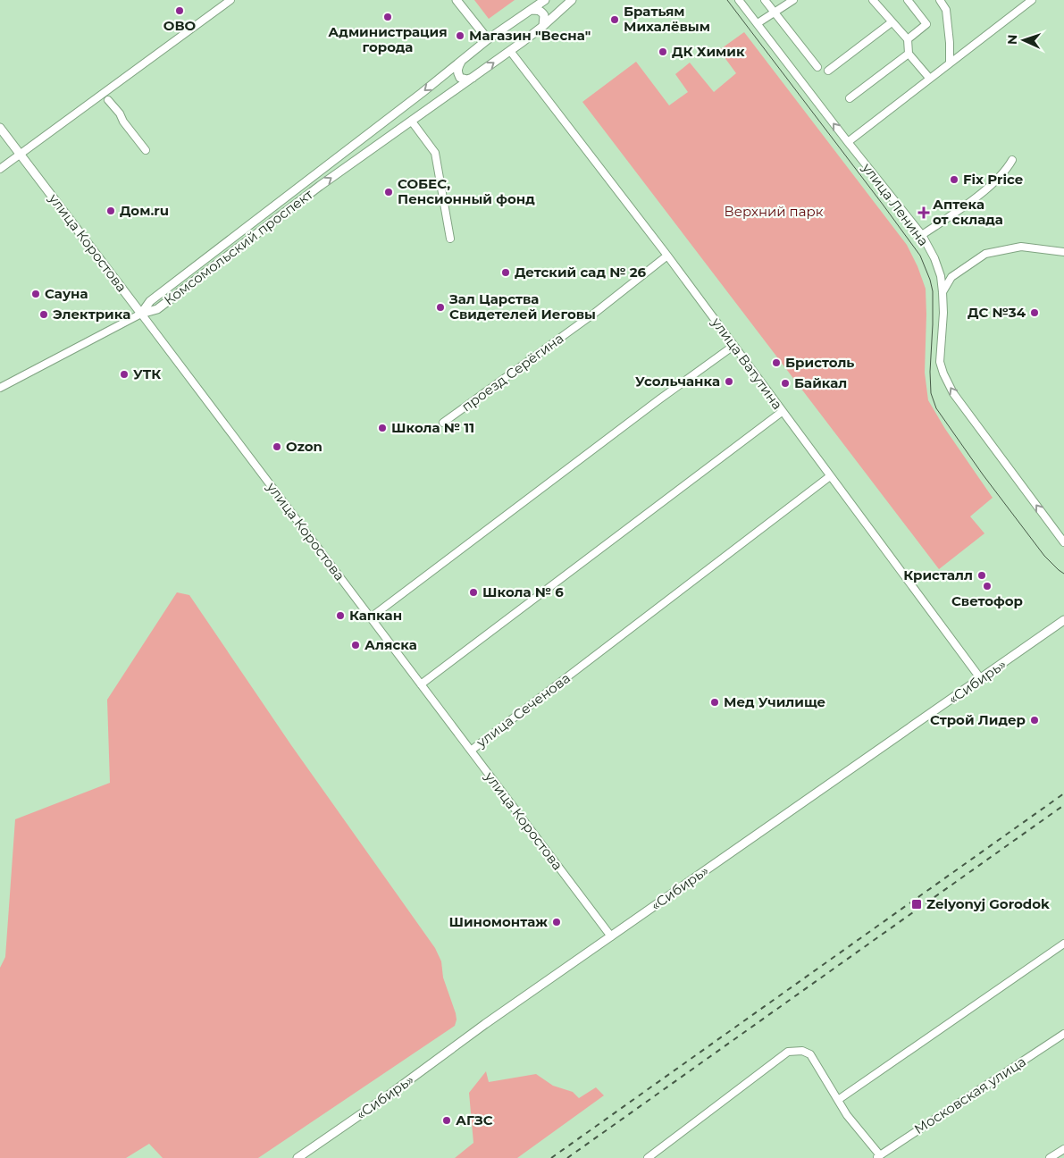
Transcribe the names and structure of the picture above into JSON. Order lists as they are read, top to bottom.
{
  "streets": {
    "main road": ["улица Коростова", "Комсомольский проспект", "«Сибирь»"],
    "street": [
      "улица Ленина",
      "улица Ватутина",
      "проезд Серёгина",
      "улица Сеченова",
      "Московская улица"
    ]
  },
  "crossings": [
    ["улица Коростова", "Комсомольский проспект"],
    ["улица Коростова", "«Сибирь»"],
    ["улица Коростова", "улица Сеченова"],
    ["Комсомольский проспект", "улица Ватутина"],
    ["улица Ватутина", "проезд Серёгина"],
    ["улица Ватутина", "«Сибирь»"],
    ["улица Ватутина", "улица Сеченова"]
  ],
  "one_way": ["улица Ленина"],
  "parks": ["Верхний парк"],
  "places": {
    "other": [
      "ОВО",
      "Администрация города",
      "Братьям Михалёвым",
      "Магазин \"Весна\"",
      "ДК Химик",
      "Fix Price",
      "СОБЕС, Пенсионный фонд",
      "Дом.ru",
      "Детский сад № 26",
      "Сауна",
      "Зал Царства Свидетелей Иеговы",
      "ДС №34",
      "Электрика",
      "Бристоль",
      "УТК",
      "Усольчанка",
      "Байкал",
      "Школа № 11",
      "Ozon",
      "Кристалл",
      "Светофор",
      "Школа № 6",
      "Капкан",
      "Аляска",
      "Мед Училище",
      "Строй Лидер",
      "Шиномонтаж",
      "АГЗС"
    ],
    "health": ["Аптека от склада"],
    "transit": ["Zelyonyj Gorodok"]
  },
  "north": "left"
}
